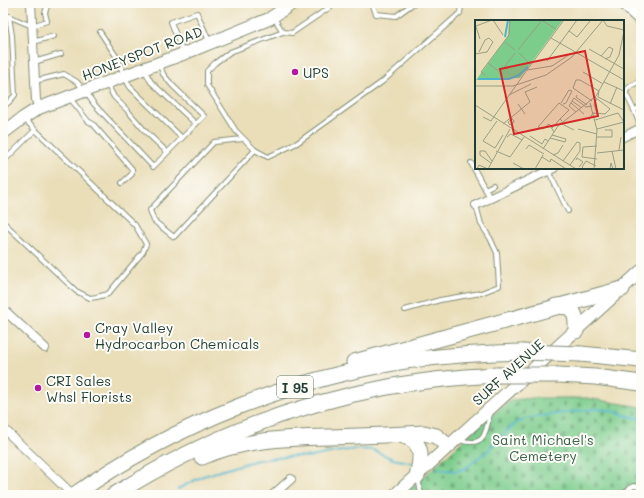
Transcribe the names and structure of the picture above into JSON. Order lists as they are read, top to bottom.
{
  "streets": {
    "highway": ["I 95"],
    "main road": ["HONEYSPOT ROAD", "SURF AVENUE"]
  },
  "parks": ["Saint Michael's Cemetery"],
  "places": ["UPS", "Cray Valley Hydrocarbon Chemicals", "CRI Sales Whsl Florists"]
}
